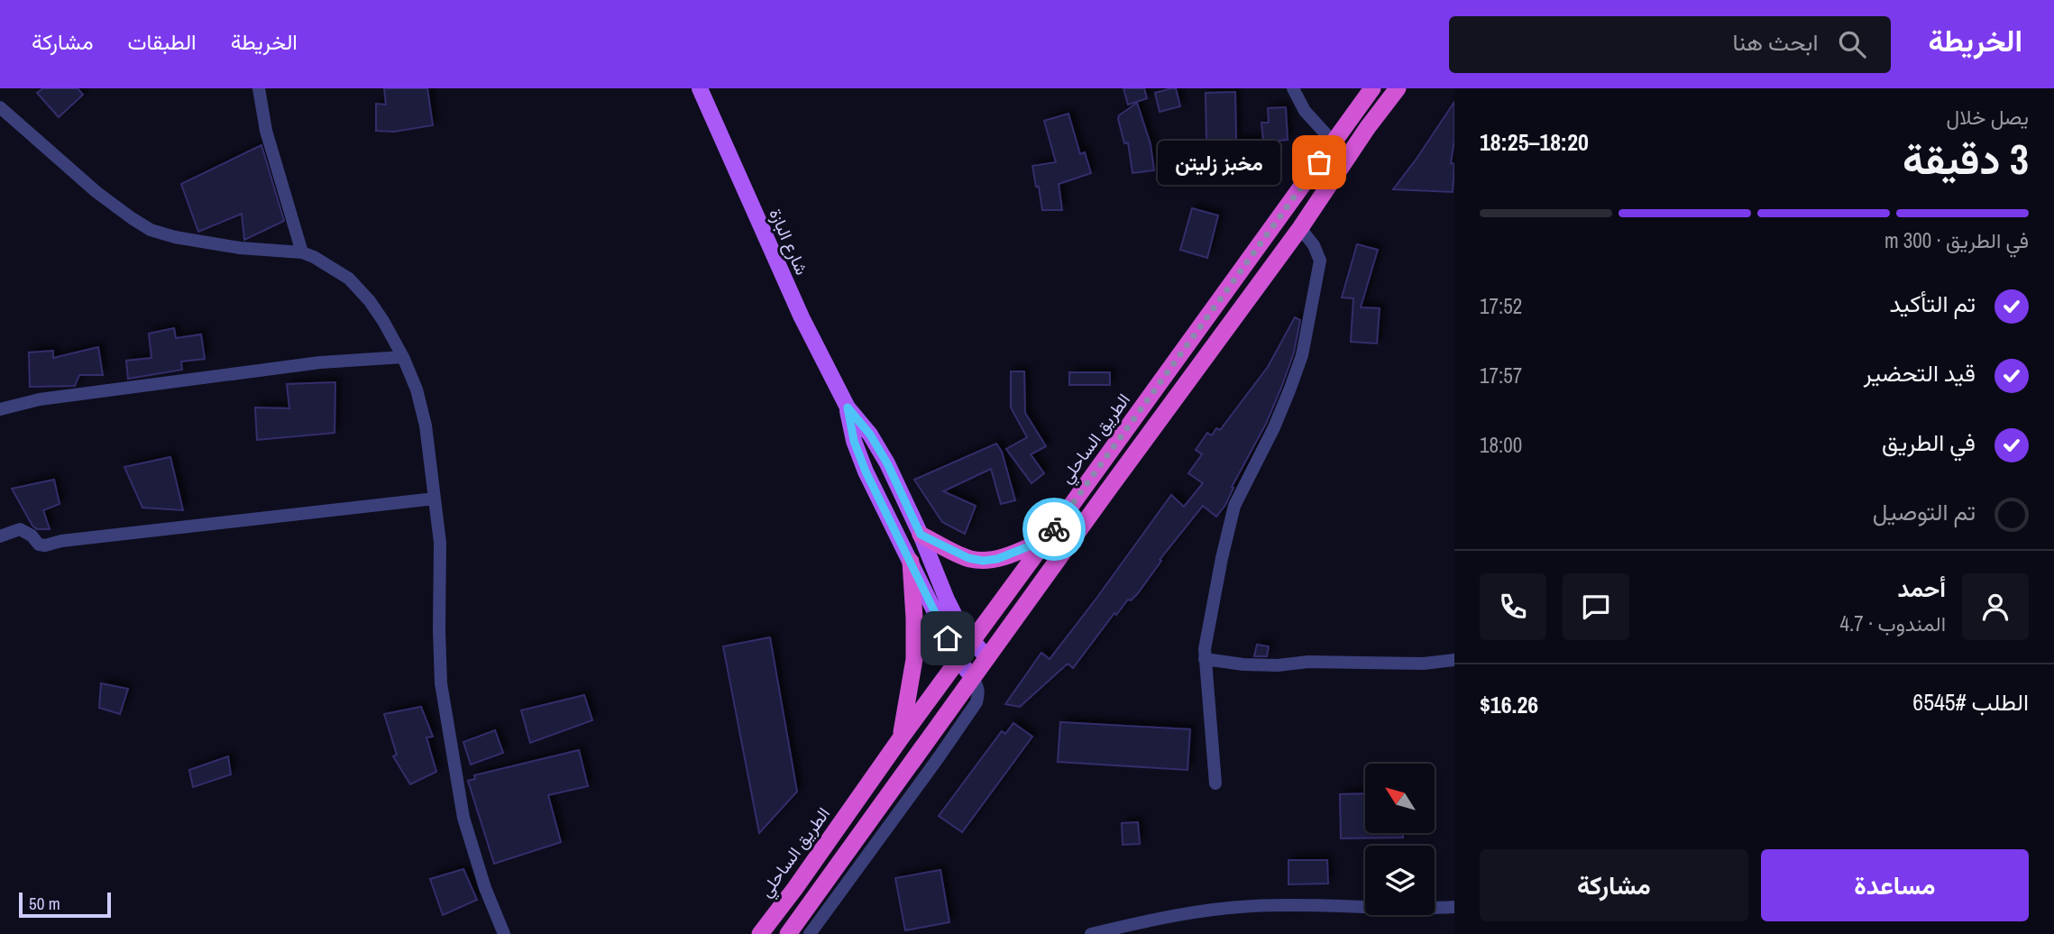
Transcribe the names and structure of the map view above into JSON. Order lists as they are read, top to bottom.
{
  "streets": {
    "highway": ["الطريق الساحلي"],
    "main road": ["شارع البازة"]
  },
  "crossings": [
    ["شارع البازة", "الطريق الساحلي"]
  ],
  "places": ["مخبز زليتن"],
  "scale_bar": "50 m",
  "north": "top left",
  "page": {
    "header": "الخريطة",
    "search": "ابحث هنا",
    "nav": ["الخريطة", "الطبقات", "مشاركة"],
    "heading": ["3 دقيقة", "يصل خلال", "18:20–18:25"],
    "panel": [
      "أحمد",
      "المندوب · 4.7",
      "الطلب #6545",
      "$16.26"
    ],
    "bubble": "مخبز زليتن",
    "bar": "في الطريق · 300 m",
    "list": [
      ["تم التأكيد", "17:52"],
      ["قيد التحضير", "17:57"],
      ["في الطريق", "18:00"],
      "تم التوصيل"
    ],
    "buttons": ["مساعدة", "مشاركة"],
    "scale": "50 m"
  }
}
